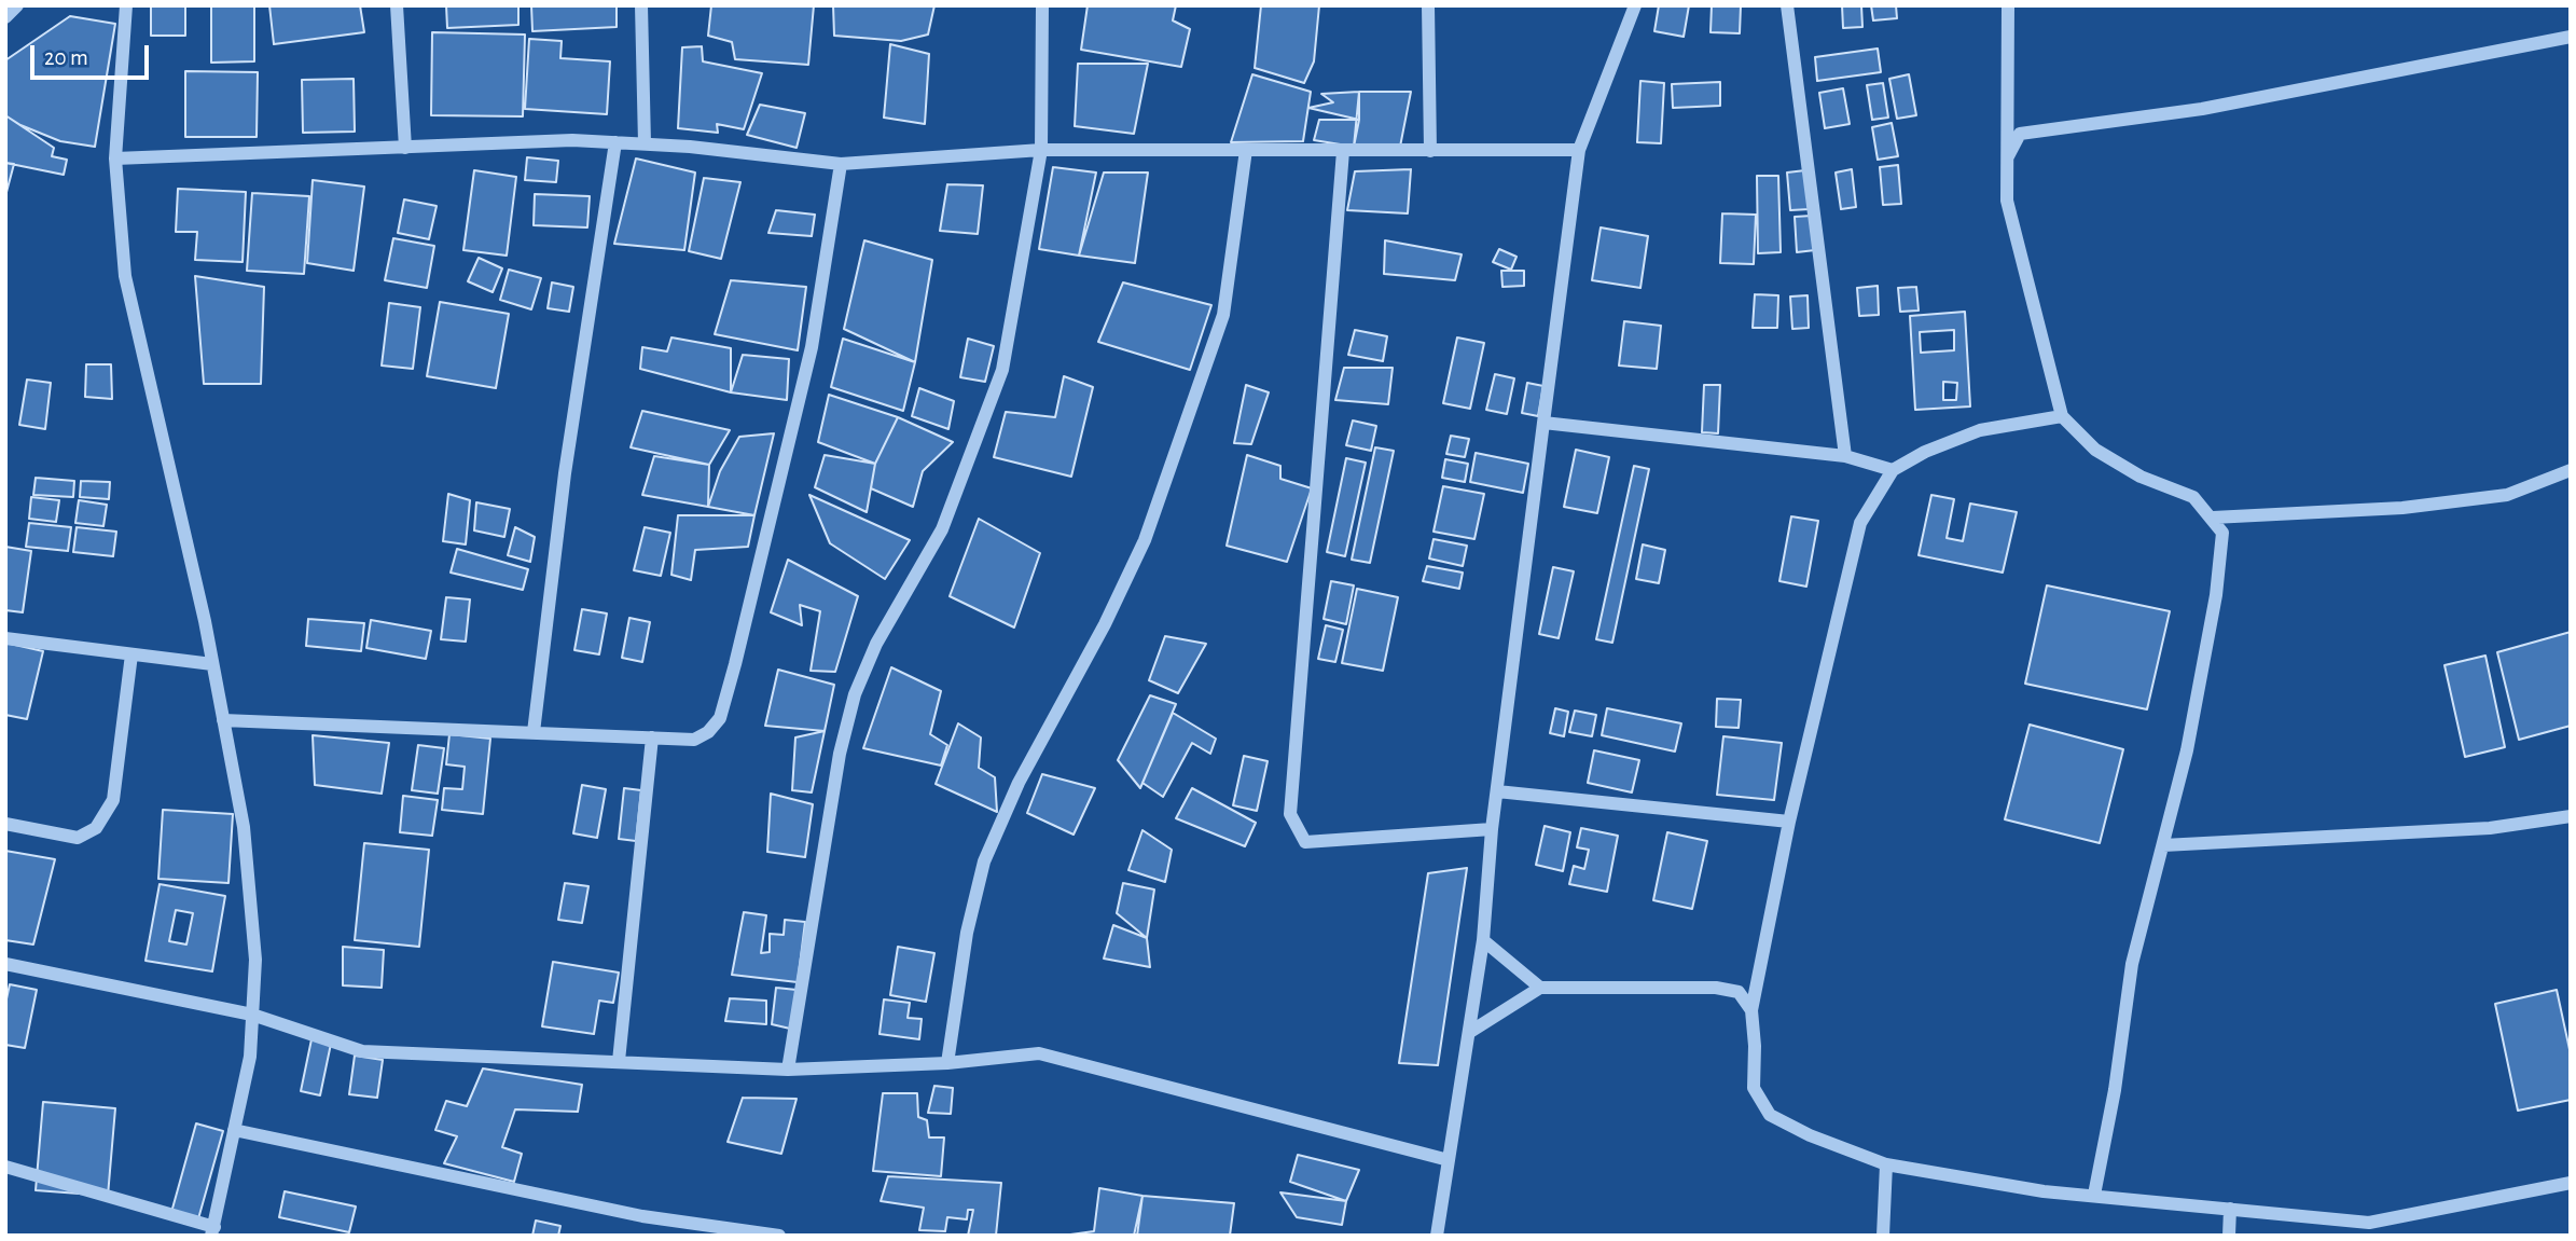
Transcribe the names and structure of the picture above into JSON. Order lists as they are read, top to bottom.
{
  "scale_bar": "20 m"
}
